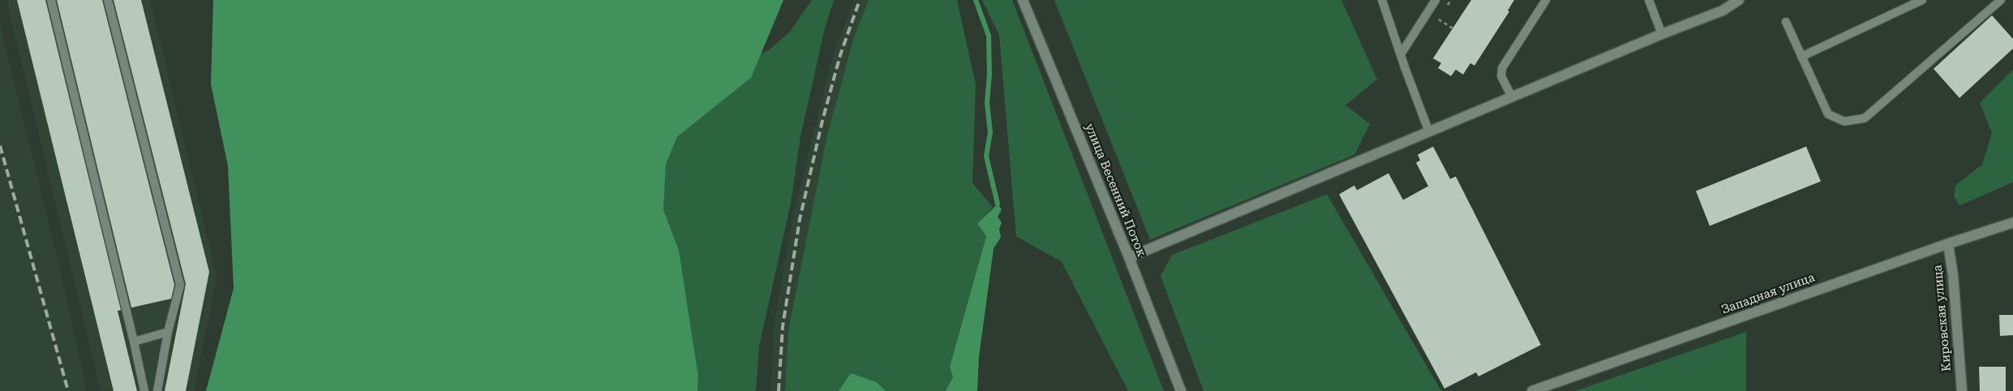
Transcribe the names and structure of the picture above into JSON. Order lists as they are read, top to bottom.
{
  "streets": {
    "street": ["улица Весенний Поток", "Западная улица", "Кировская улица"]
  },
  "crossings": [
    ["Западная улица", "Кировская улица"]
  ]
}
